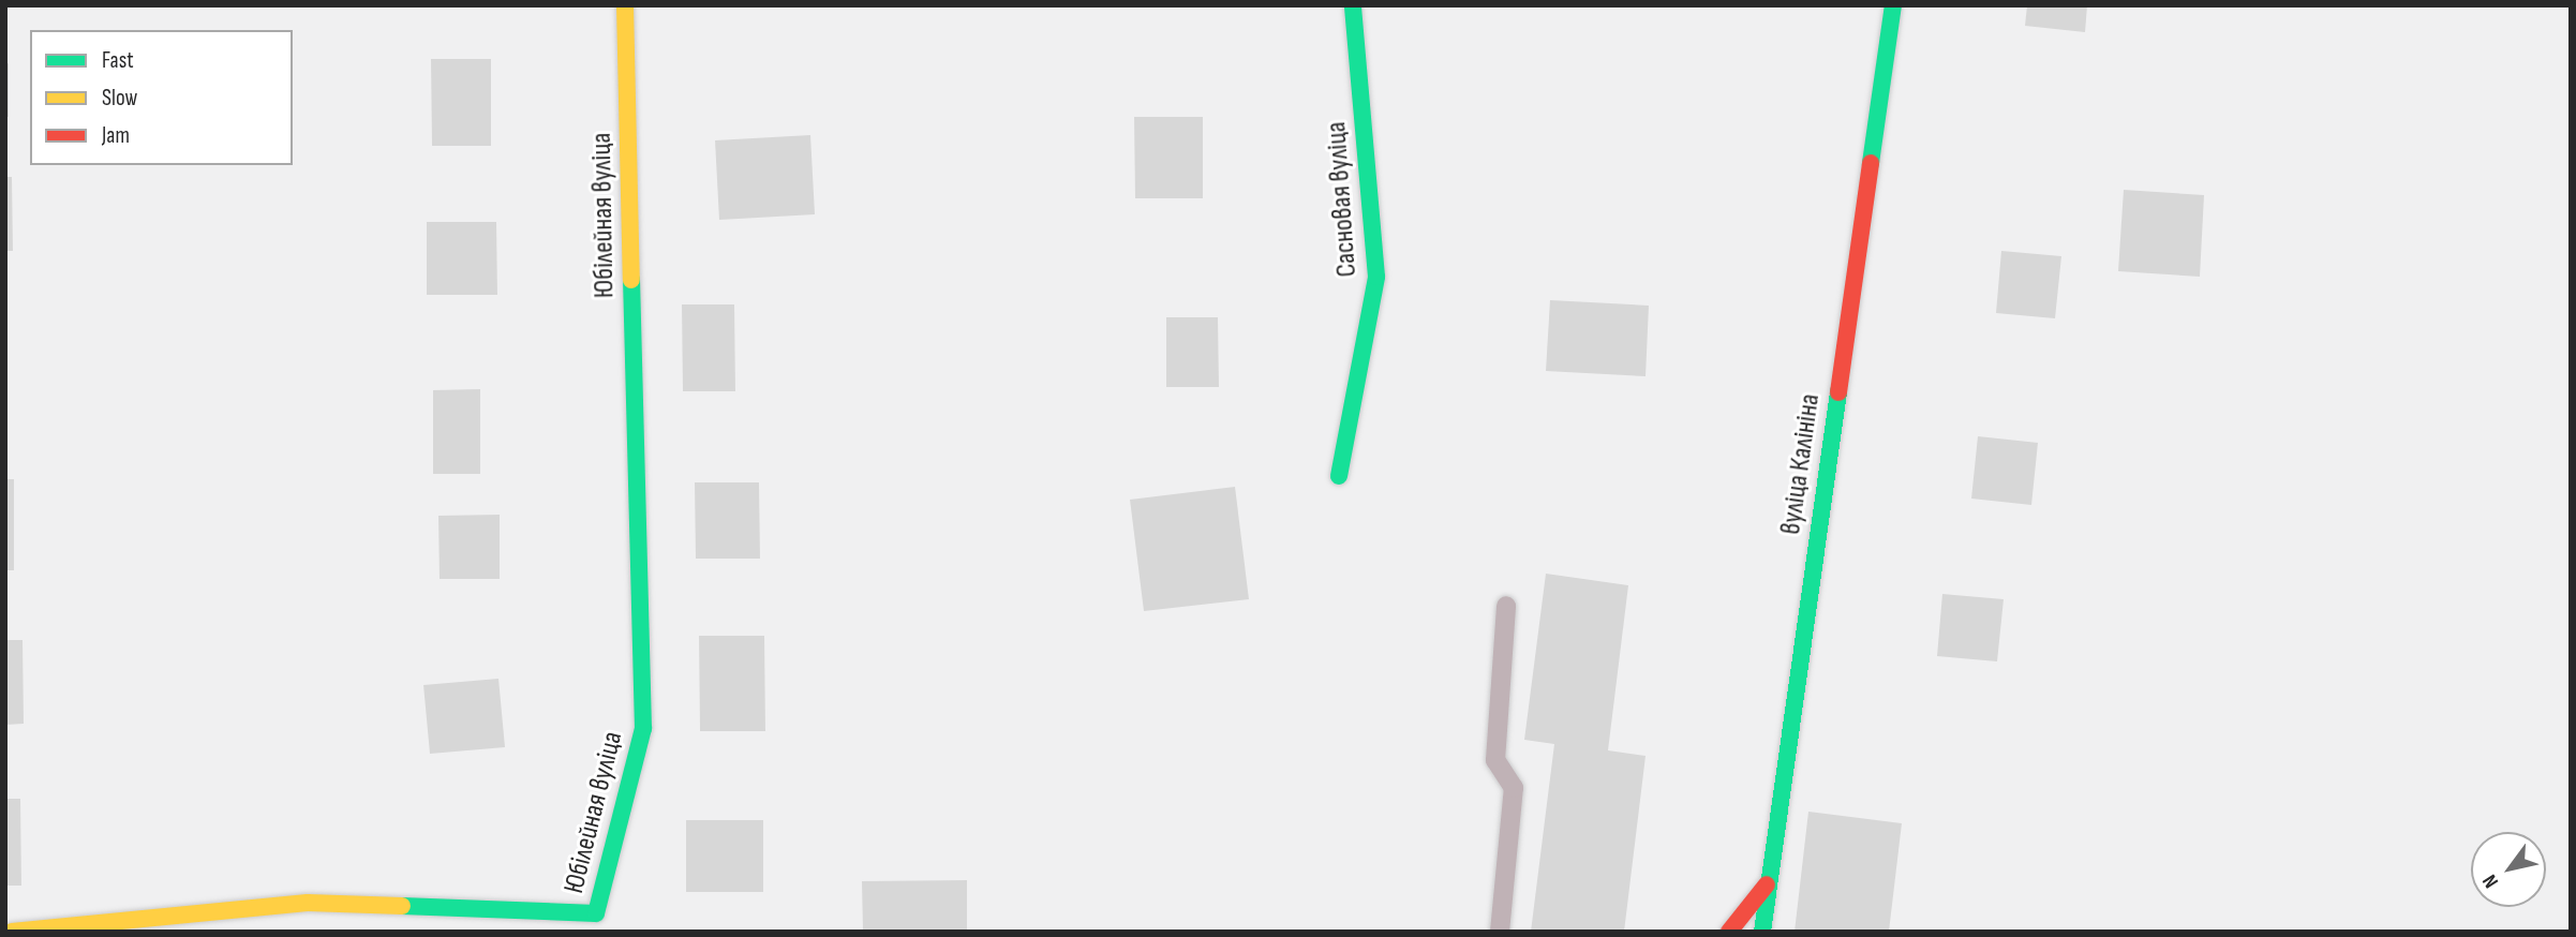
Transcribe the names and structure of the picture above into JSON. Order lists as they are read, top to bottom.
{
  "streets": {
    "street": ["Сасновая вуліца", "Юбілейная вуліца", "вуліца Калініна"]
  },
  "legend": ["Fast", "Slow", "Jam"],
  "north": "bottom left"
}
